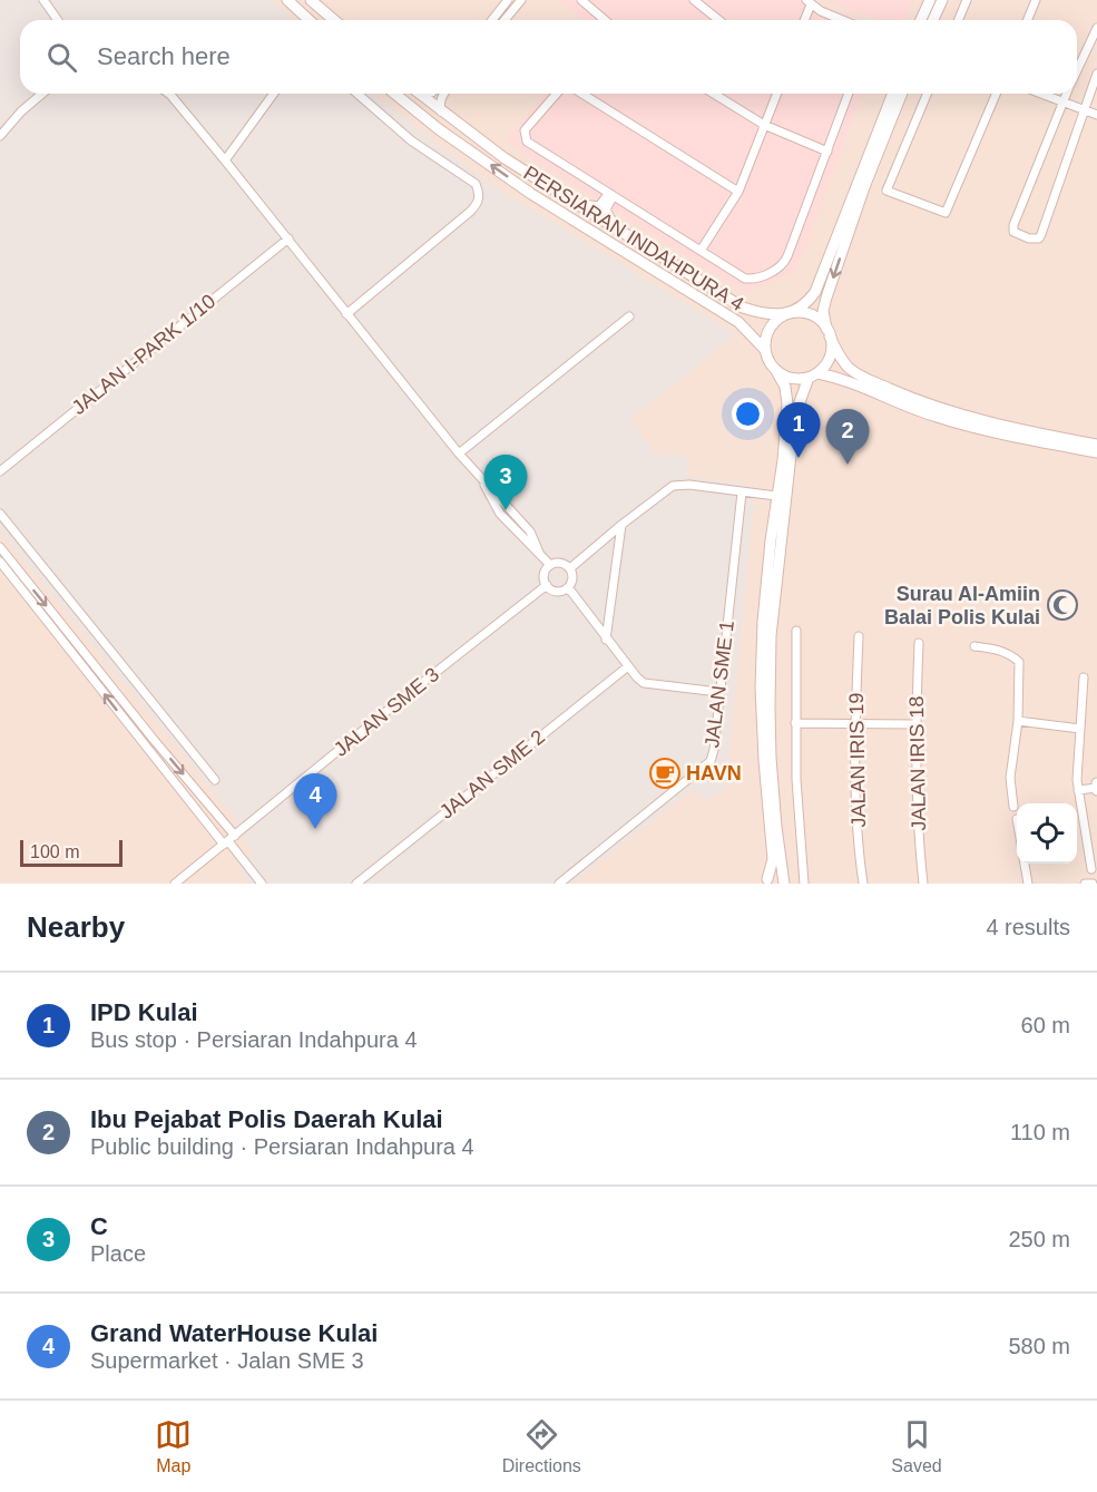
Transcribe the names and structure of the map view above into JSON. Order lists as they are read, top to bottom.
{
  "streets": {
    "main road": ["PERSIARAN INDAHPURA 4"],
    "street": [
      "JALAN I-PARK 1/10",
      "JALAN SME 1",
      "JALAN SME 3",
      "JALAN IRIS 19",
      "JALAN IRIS 18",
      "JALAN SME 2"
    ]
  },
  "places": {
    "mosque": ["Surau Al-Amiin Balai Polis Kulai"],
    "cafe": ["HAVN"]
  },
  "scale_bar": "100 m",
  "page": {
    "search": "Search here",
    "pins": [
      "1",
      "2",
      "3",
      "4"
    ],
    "scale": "100 m",
    "heading": ["Nearby", "4 results"],
    "list": [
      {
        "mark": "1",
        "name": "IPD Kulai",
        "note": "Bus stop · Persiaran Indahpura 4",
        "value": "60 m"
      },
      {
        "mark": "2",
        "name": "Ibu Pejabat Polis Daerah Kulai",
        "note": "Public building · Persiaran Indahpura 4",
        "value": "110 m"
      },
      {
        "mark": "3",
        "name": "C",
        "note": "Place",
        "value": "250 m"
      },
      {
        "mark": "4",
        "name": "Grand WaterHouse Kulai",
        "note": "Supermarket · Jalan SME 3",
        "value": "580 m"
      }
    ],
    "nav": ["Map", "Directions", "Saved"]
  }
}
